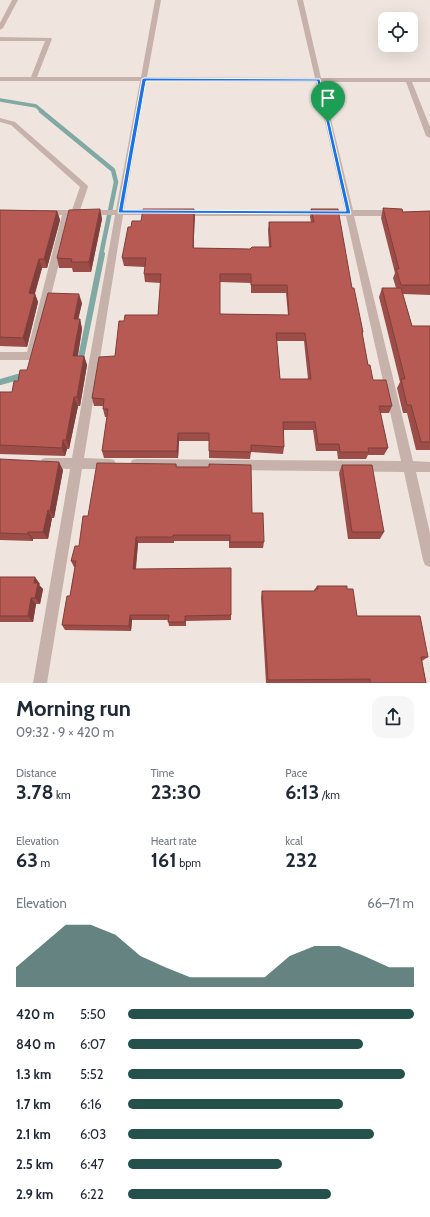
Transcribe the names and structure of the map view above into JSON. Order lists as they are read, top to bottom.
{
  "page": {
    "heading": ["Morning run", "09:32 · 9 × 420 m"],
    "stats": [
      ["Distance", "3.78 km"],
      ["Time", "23:30"],
      ["Pace", "6:13 /km"],
      ["Elevation", "63 m"],
      ["Heart rate", "161 bpm"],
      ["kcal", "232"]
    ],
    "chart": ["Elevation", "66–71 m"],
    "list": [
      {
        "name": "420 m",
        "note": "5:50"
      },
      {
        "name": "840 m",
        "note": "6:07"
      },
      {
        "name": "1.3 km",
        "note": "5:52"
      },
      {
        "name": "1.7 km",
        "note": "6:16"
      },
      {
        "name": "2.1 km",
        "note": "6:03"
      },
      {
        "name": "2.5 km",
        "note": "6:47"
      },
      {
        "name": "2.9 km",
        "note": "6:22"
      }
    ]
  }
}
